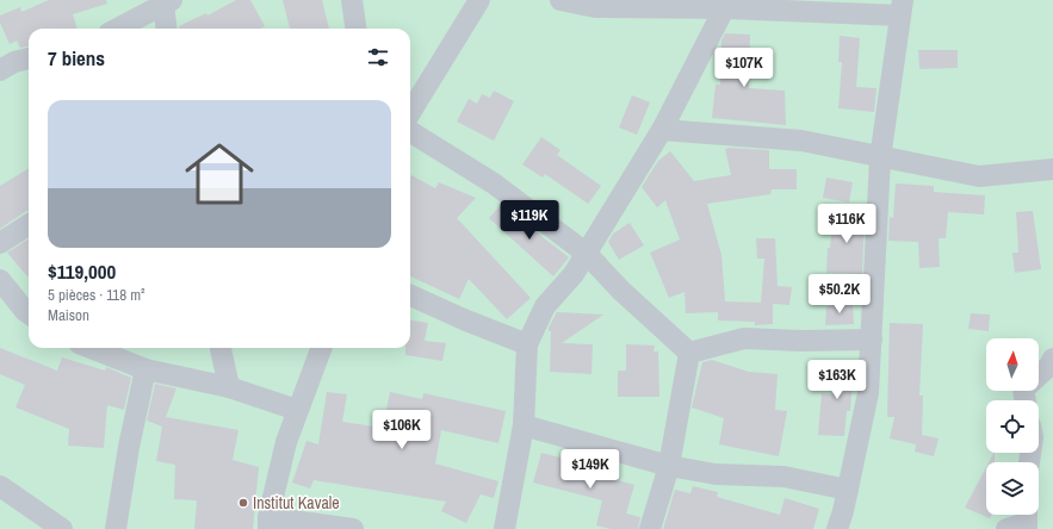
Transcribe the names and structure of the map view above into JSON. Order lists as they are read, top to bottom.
{
  "places": ["Institut Kavale"],
  "north": "top",
  "page": {
    "heading": "7 biens",
    "price": [
      "$107K",
      "$119K",
      "$116K",
      "$50.2K",
      "$163K",
      "$106K",
      "$149K"
    ],
    "list": [
      {
        "name": "$119,000",
        "note": "5 pièces · 118 m² · Maison"
      }
    ]
  }
}
